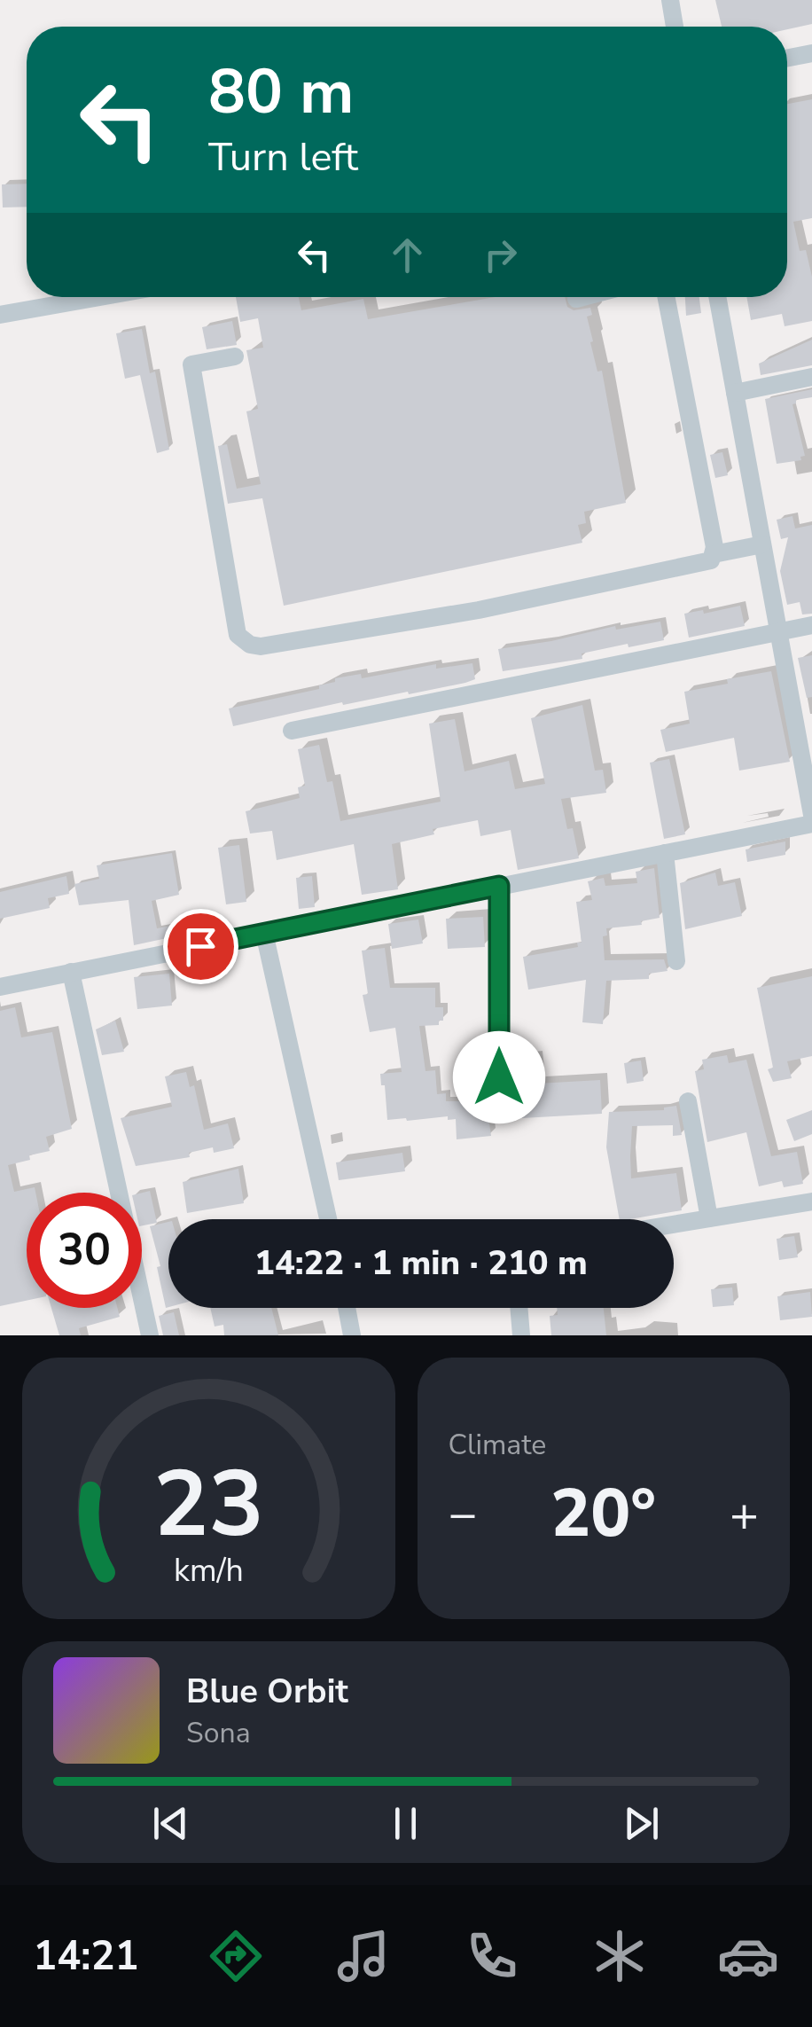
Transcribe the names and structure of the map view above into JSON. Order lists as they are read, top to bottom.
{
  "page": {
    "turn": ["80 m", "Turn left"],
    "limit": "30",
    "trip": "14:22 · 1 min · 210 m",
    "tile": "Climate",
    "heat": ["−", "20°", "+"],
    "song": ["Blue Orbit", "Sona"],
    "tabs": "14:21",
    "gauge": ["23", "km/h"]
  }
}
